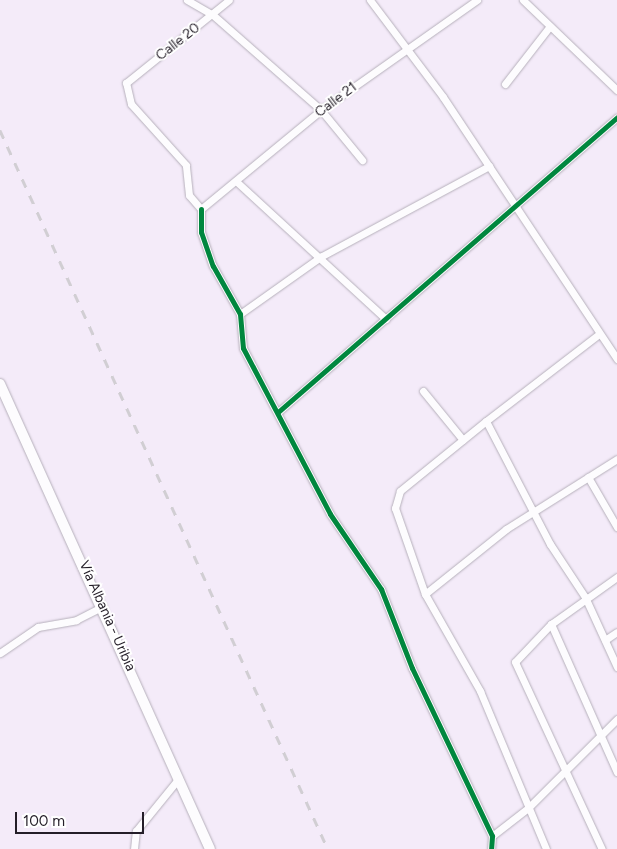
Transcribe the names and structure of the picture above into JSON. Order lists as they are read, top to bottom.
{
  "streets": {
    "main road": ["Vía Albania - Uribia"],
    "street": ["Calle 20", "Calle 21"]
  },
  "crossings": [
    ["Calle 20", "Calle 21"]
  ],
  "scale_bar": "100 m"
}
